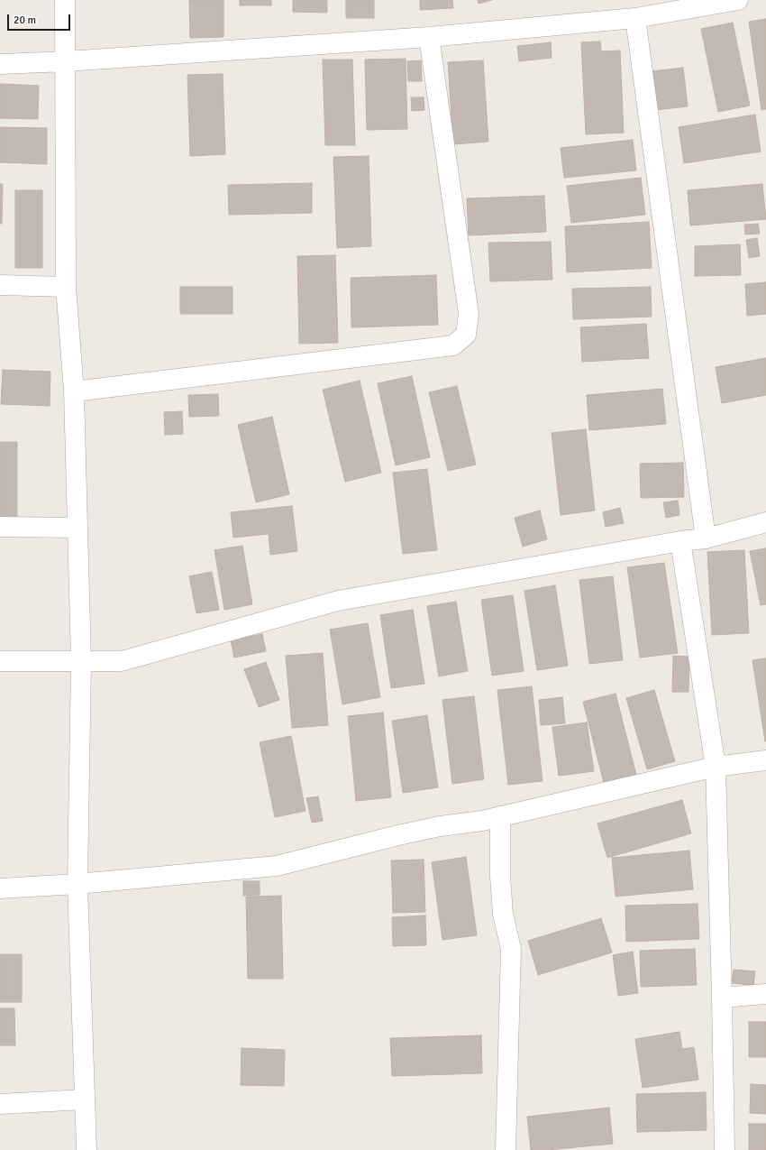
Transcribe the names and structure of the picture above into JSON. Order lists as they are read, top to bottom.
{
  "scale_bar": "20 m"
}
